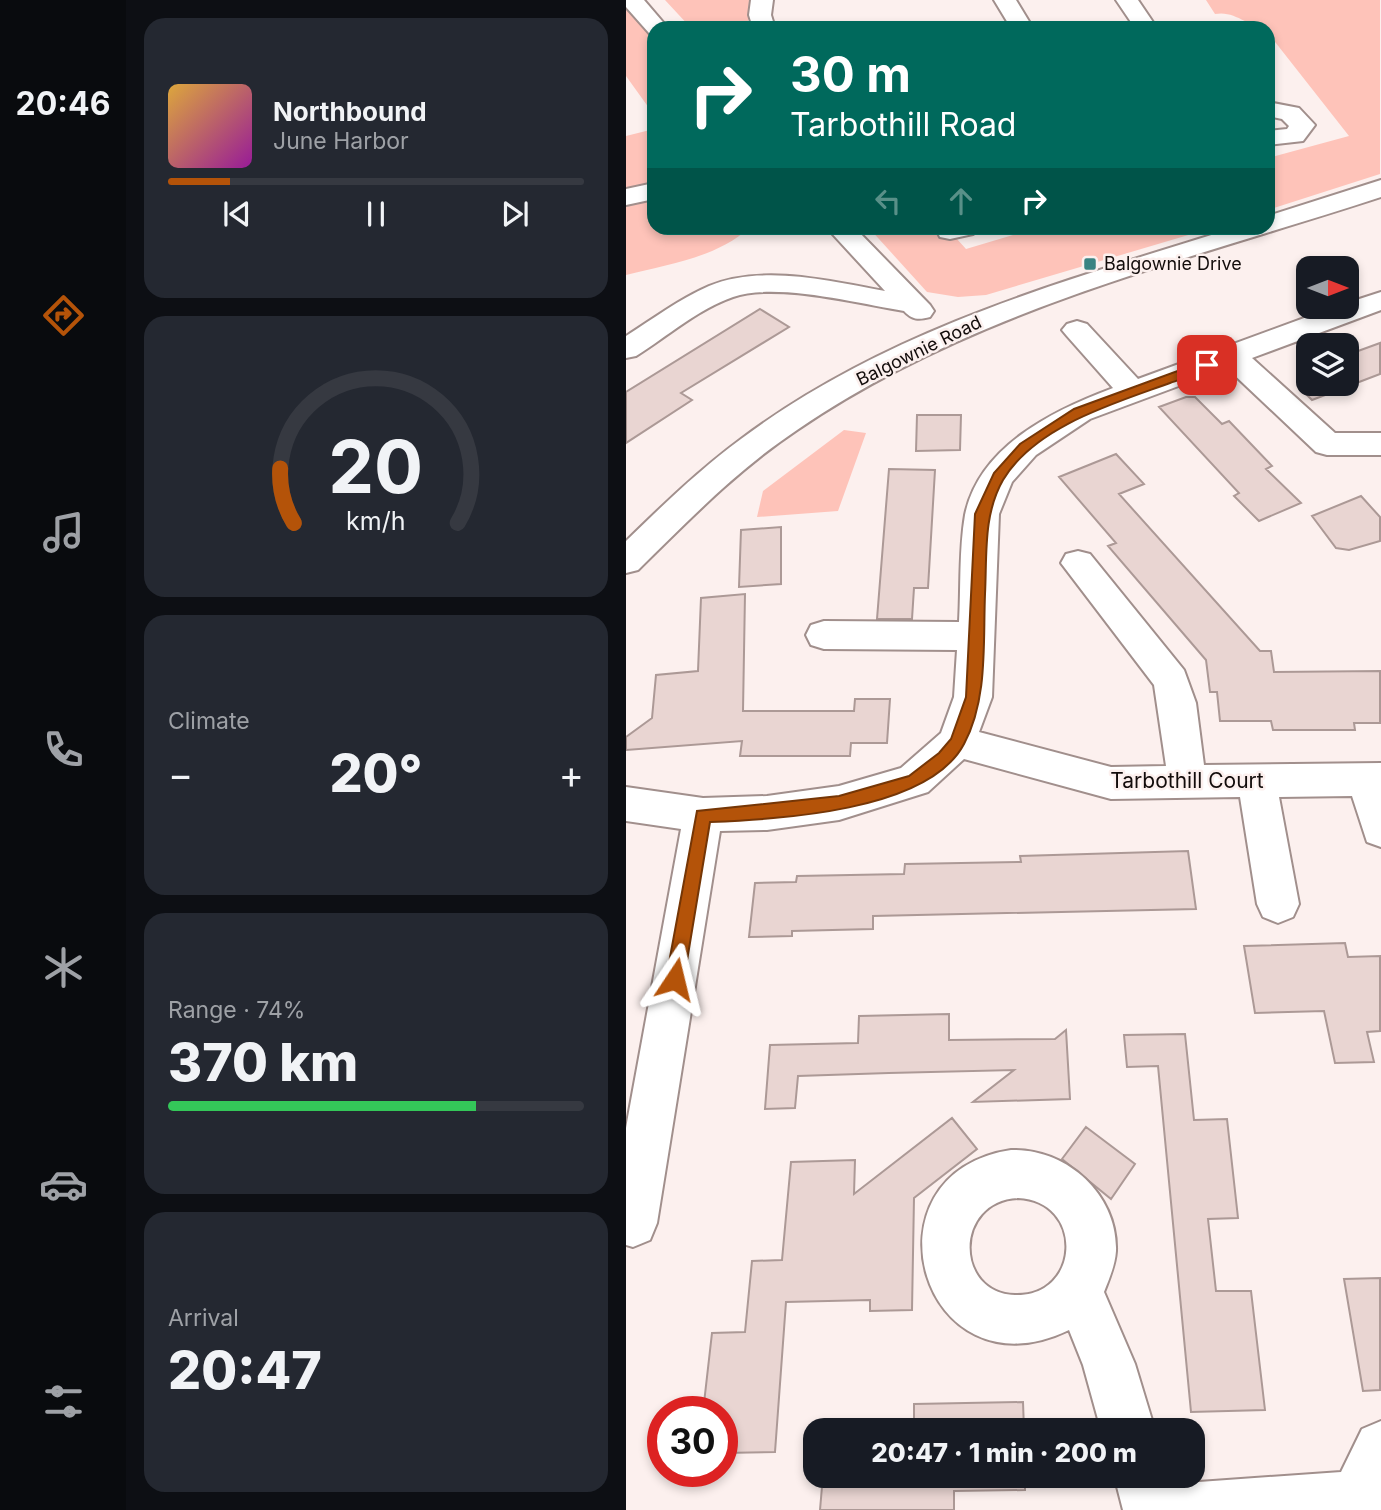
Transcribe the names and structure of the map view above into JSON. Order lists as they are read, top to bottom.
{
  "streets": {
    "street": ["Balgownie Road", "Tarbothill Court"]
  },
  "places": {
    "transit": ["Balgownie Drive"]
  },
  "north": "right",
  "page": {
    "tabs": "20:46",
    "turn": ["30 m", "Tarbothill Road"],
    "song": ["Northbound", "June Harbor"],
    "tile": [
      "Climate",
      ["Range · 74%", "370 km"],
      ["Arrival", "20:47"]
    ],
    "heat": ["−", "20°", "+"],
    "limit": "30",
    "trip": "20:47 · 1 min · 200 m",
    "gauge": ["20", "km/h"]
  }
}
